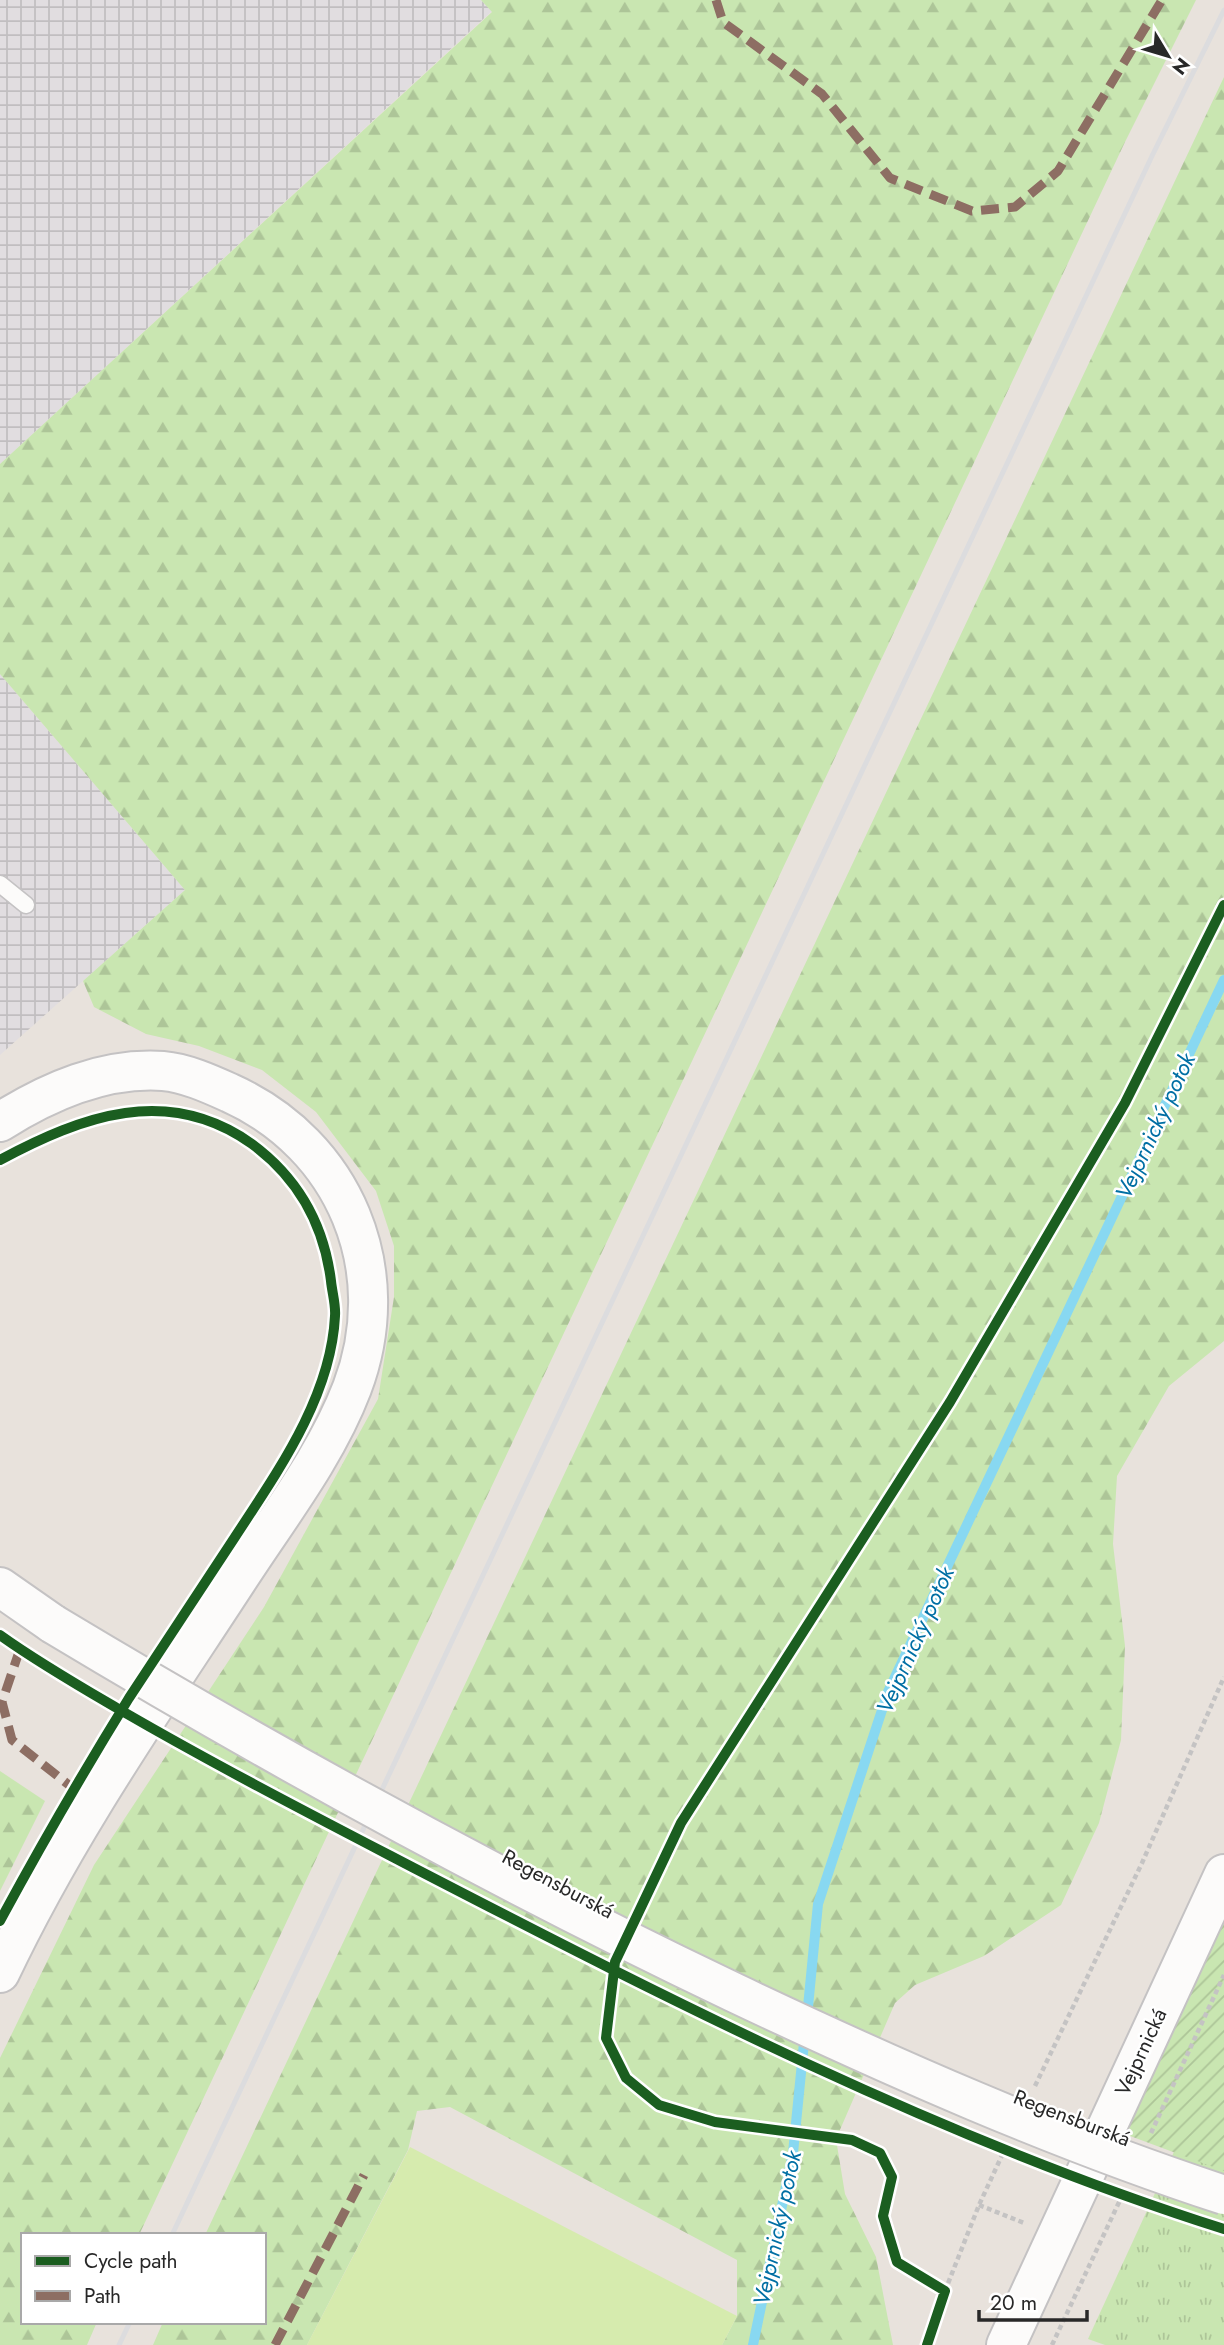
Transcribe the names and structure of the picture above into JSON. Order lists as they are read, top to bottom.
{
  "streets": {
    "main road": ["Regensburská", "Vejprnická"]
  },
  "water": ["Vejprnický potok"],
  "legend": ["Cycle path", "Path"],
  "scale_bar": "20 m",
  "north": "bottom right"
}
